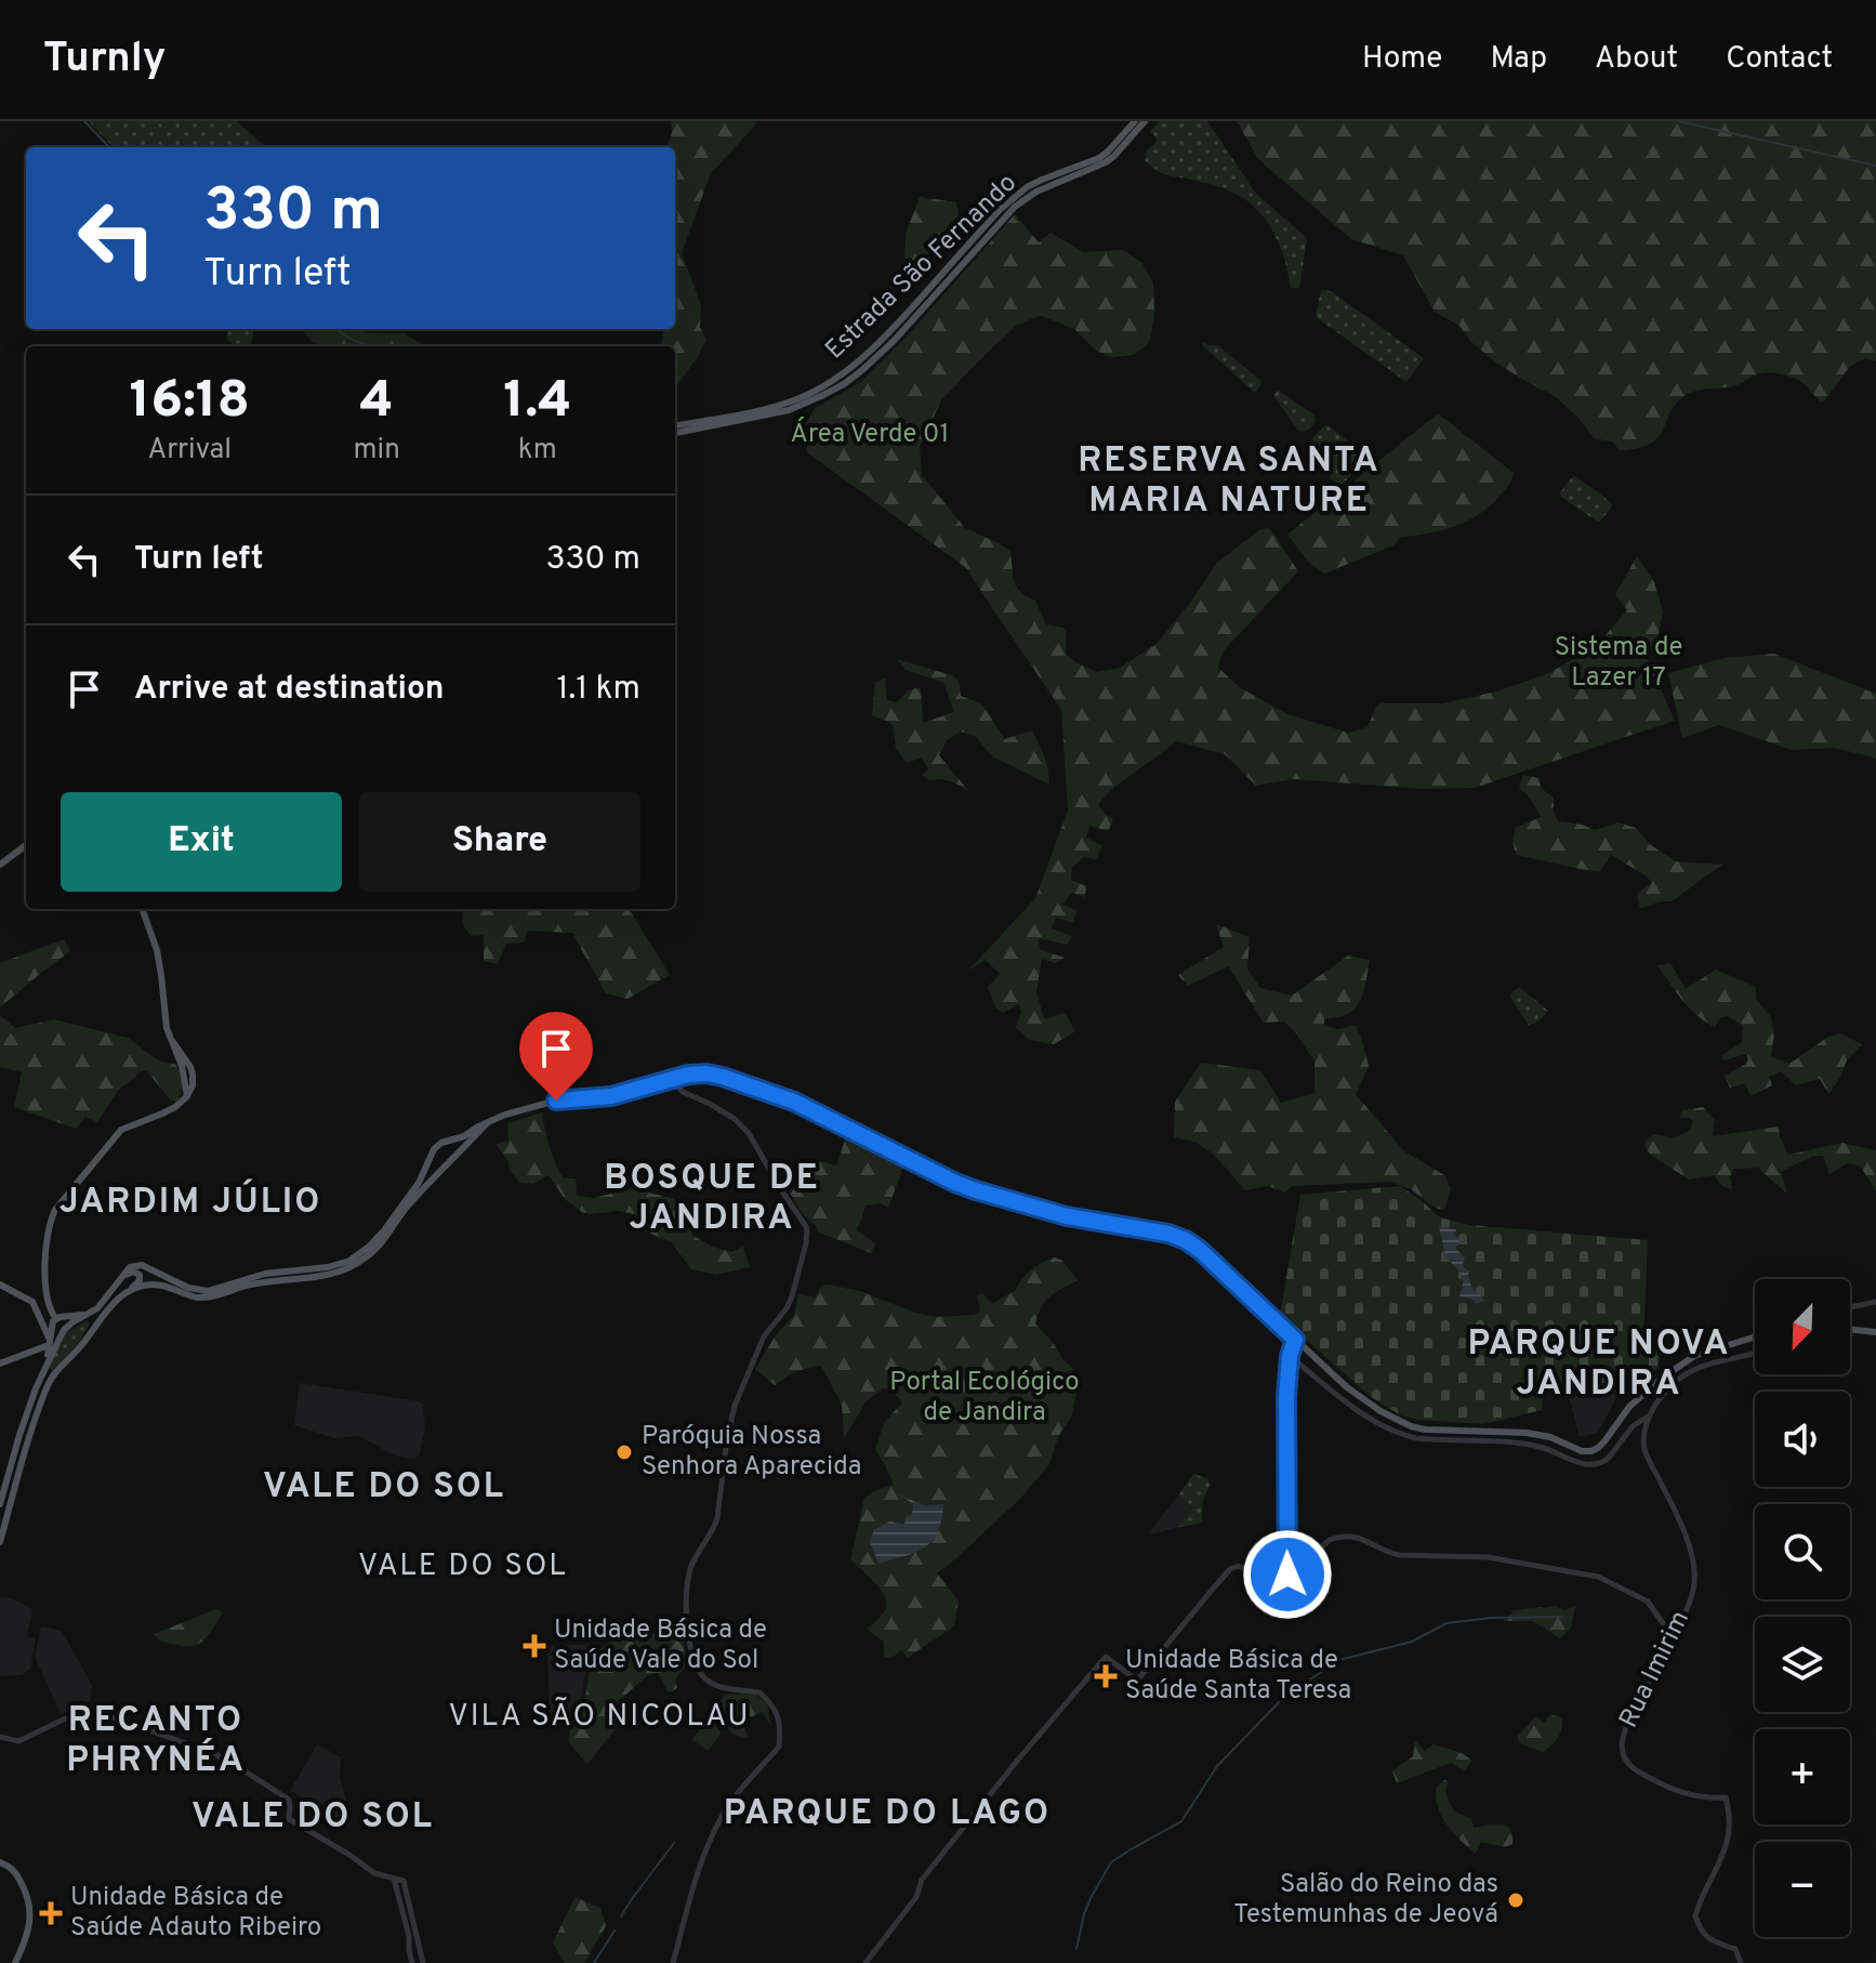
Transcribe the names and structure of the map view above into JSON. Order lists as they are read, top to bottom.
{
  "streets": {
    "main road": ["Estrada São Fernando"],
    "street": ["Rua Imirim"]
  },
  "districts": [
    "RESERVA SANTA MARIA NATURE",
    "BOSQUE DE JANDIRA",
    "JARDIM JÚLIO",
    "PARQUE NOVA JANDIRA",
    "VALE DO SOL",
    "VALE DO SOL",
    "VILA SÃO NICOLAU",
    "RECANTO PHRYNÉA",
    "PARQUE DO LAGO",
    "VALE DO SOL"
  ],
  "parks": ["Área Verde 01", "Sistema de Lazer 17", "Portal Ecológico de Jandira"],
  "places": {
    "other": ["Paróquia Nossa Senhora Aparecida", "Salão do Reino das Testemunhas de Jeová"],
    "health": ["Unidade Básica de Saúde Vale do Sol", "Unidade Básica de Saúde Santa Teresa", "Unidade Básica de Saúde Adauto Ribeiro"]
  },
  "north": "bottom left",
  "page": {
    "header": "Turnly",
    "nav": [
      "Home",
      "Map",
      "About",
      "Contact"
    ],
    "turn": ["330 m", "Turn left"],
    "eta": [
      "16:18",
      "Arrival",
      "4",
      "min",
      "1.4",
      "km"
    ],
    "list": [
      {
        "name": "Turn left",
        "value": "330 m"
      },
      {
        "name": "Arrive at destination",
        "value": "1.1 km"
      }
    ],
    "buttons": ["Exit", "Share"],
    "map_buttons": ["+", "−"]
  }
}
